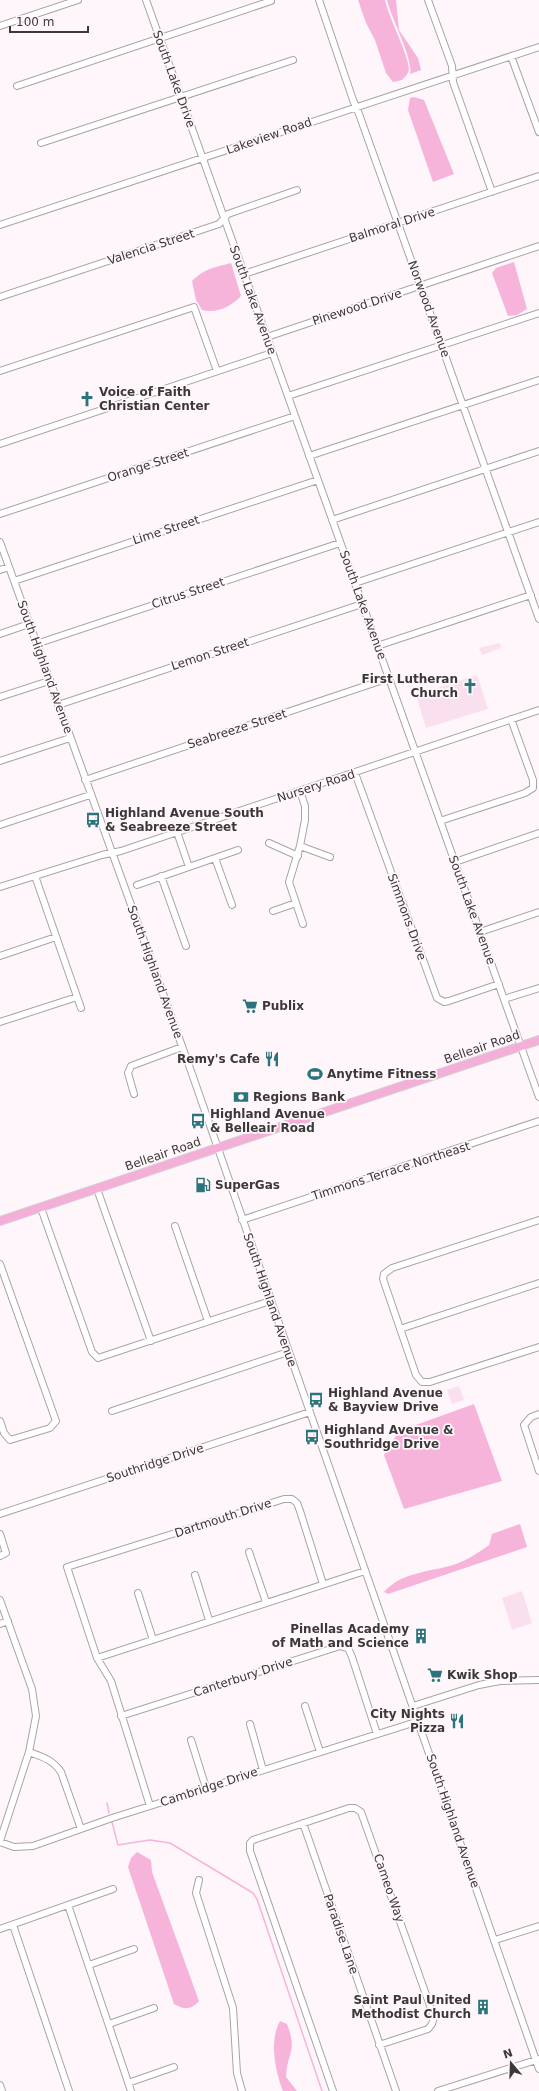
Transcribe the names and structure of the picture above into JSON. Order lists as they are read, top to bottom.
{
  "streets": {
    "main road": ["Belleair Road"],
    "street": [
      "South Lake Drive",
      "Lakeview Road",
      "Balmoral Drive",
      "Valencia Street",
      "South Lake Avenue",
      "Pinewood Drive",
      "Norwood Avenue",
      "Orange Street",
      "Lime Street",
      "Citrus Street",
      "Lemon Street",
      "South Highland Avenue",
      "Seabreeze Street",
      "Nursery Road",
      "Simmons Drive",
      "Timmons Terrace Northeast",
      "Southridge Drive",
      "Dartmouth Drive",
      "Canterbury Drive",
      "Cambridge Drive",
      "Cameo Way",
      "Paradise Lane"
    ]
  },
  "crossings": [
    ["South Lake Drive", "Lakeview Road"],
    ["South Lake Drive", "South Lake Avenue"],
    ["Lakeview Road", "South Lake Avenue"],
    ["Lakeview Road", "Norwood Avenue"],
    ["Balmoral Drive", "South Lake Avenue"],
    ["Balmoral Drive", "Norwood Avenue"],
    ["Valencia Street", "South Lake Avenue"],
    ["South Lake Avenue", "Pinewood Drive"],
    ["South Lake Avenue", "Orange Street"],
    ["South Lake Avenue", "Lime Street"],
    ["South Lake Avenue", "Citrus Street"],
    ["South Lake Avenue", "Lemon Street"],
    ["South Lake Avenue", "Seabreeze Street"],
    ["South Lake Avenue", "Nursery Road"],
    ["South Lake Avenue", "Simmons Drive"],
    ["South Lake Avenue", "Belleair Road"],
    ["Pinewood Drive", "Norwood Avenue"],
    ["Lime Street", "South Highland Avenue"],
    ["Citrus Street", "South Highland Avenue"],
    ["Lemon Street", "South Highland Avenue"],
    ["South Highland Avenue", "Seabreeze Street"],
    ["South Highland Avenue", "Nursery Road"],
    ["South Highland Avenue", "Belleair Road"],
    ["South Highland Avenue", "Timmons Terrace Northeast"],
    ["South Highland Avenue", "Southridge Drive"],
    ["South Highland Avenue", "Cambridge Drive"],
    ["Nursery Road", "Simmons Drive"],
    ["Canterbury Drive", "Cambridge Drive"],
    ["Cameo Way", "Paradise Lane"]
  ],
  "places": {
    "church": ["Voice of Faith Christian Center", "First Lutheran Church"],
    "bus stop": [
      "Highland Avenue South & Seabreeze Street",
      "Highland Avenue & Belleair Road",
      "Highland Avenue & Bayview Drive",
      "Highland Avenue & Southridge Drive"
    ],
    "supermarket": ["Publix", "Kwik Shop"],
    "restaurant": ["Remy's Cafe", "City Nights Pizza"],
    "sports": ["Anytime Fitness"],
    "bank": ["Regions Bank"],
    "fuel station": ["SuperGas"],
    "building": ["Pinellas Academy of Math and Science", "Saint Paul United Methodist Church"]
  },
  "scale_bar": "100 m",
  "north": "top"
}
